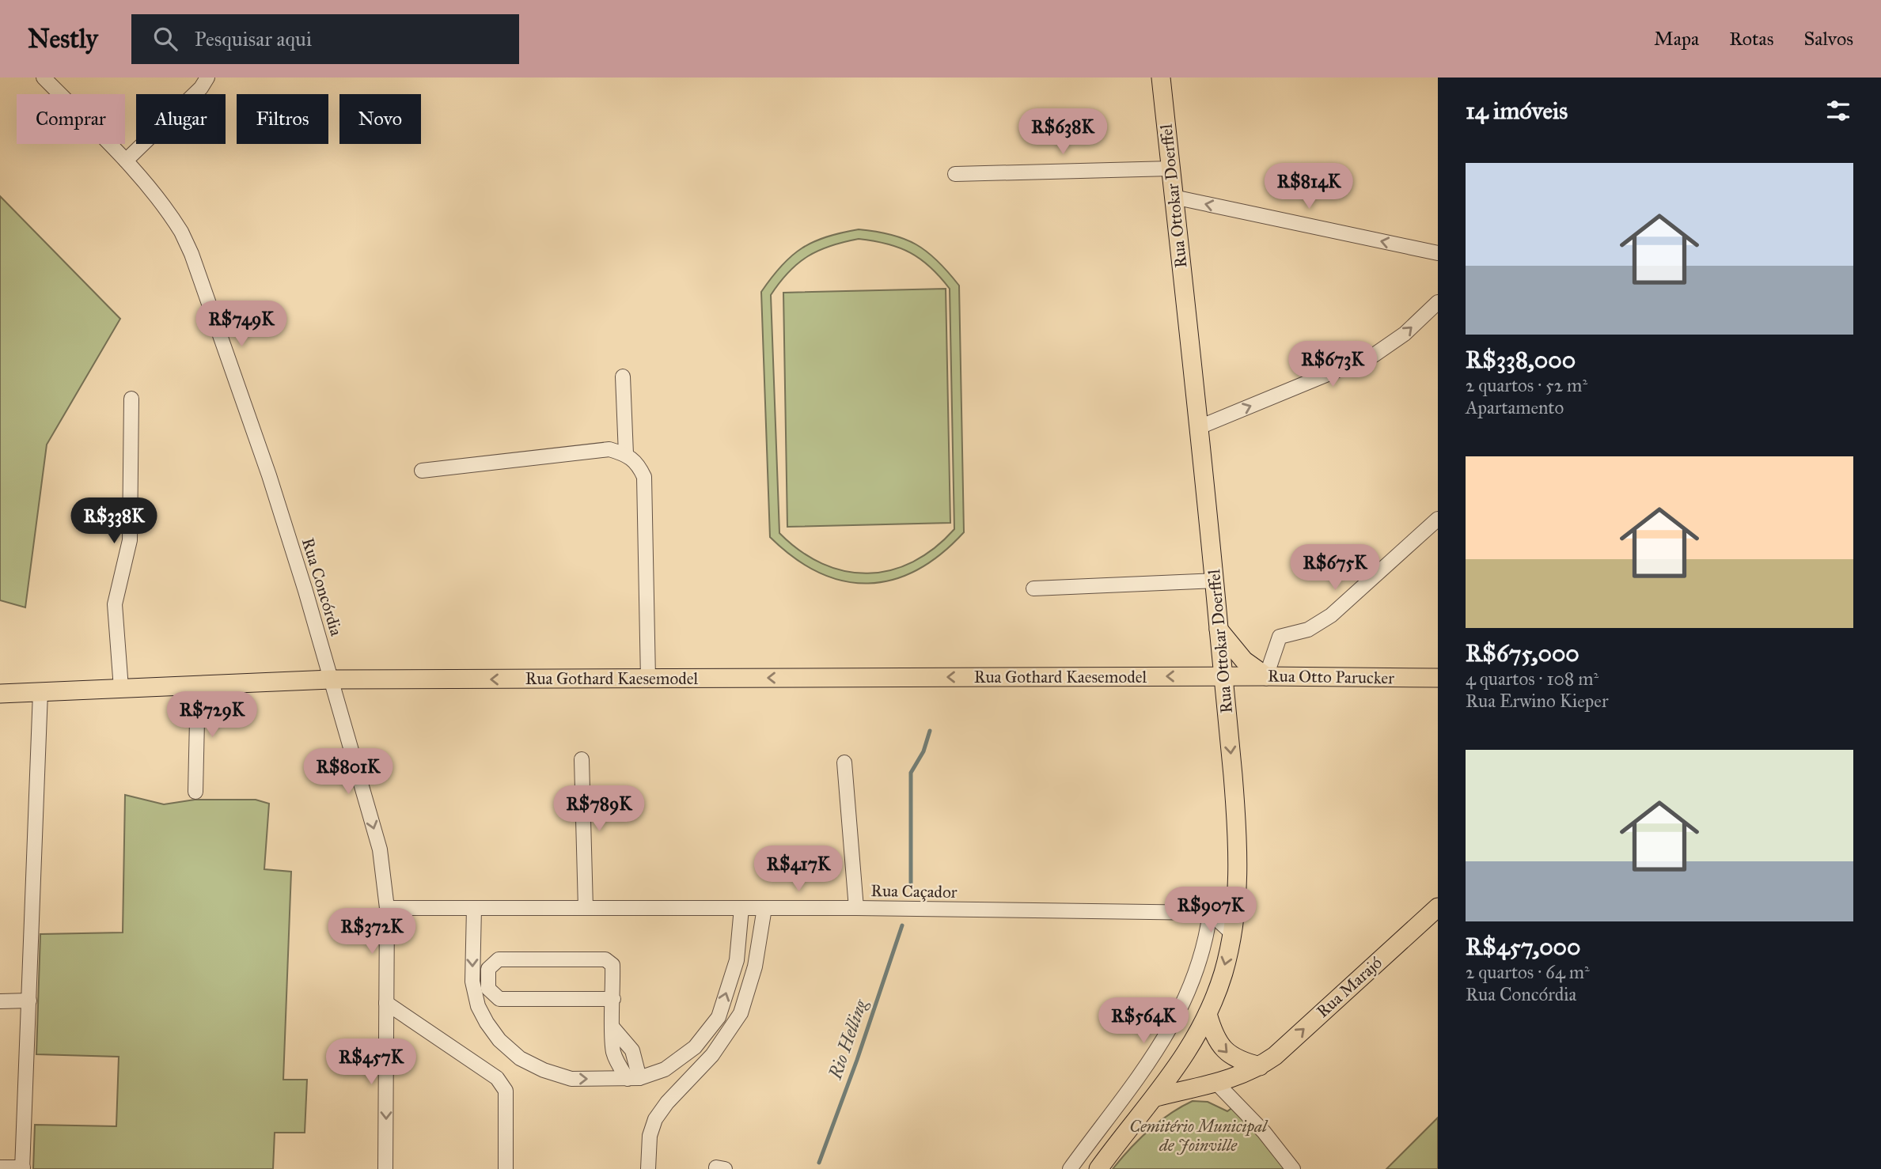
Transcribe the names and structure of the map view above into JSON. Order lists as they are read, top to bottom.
{
  "streets": {
    "main road": [
      "Rua Ottokar Doerffel",
      "Rua Gothard Kaesemodel",
      "Rua Otto Parucker",
      "Rua Marajó"
    ],
    "street": ["Rua Concórdia", "Rua Caçador"]
  },
  "crossings": [
    ["Rua Ottokar Doerffel", "Rua Gothard Kaesemodel"],
    ["Rua Ottokar Doerffel", "Rua Otto Parucker"],
    ["Rua Ottokar Doerffel", "Rua Marajó"],
    ["Rua Concórdia", "Rua Gothard Kaesemodel"],
    ["Rua Concórdia", "Rua Caçador"],
    ["Rua Gothard Kaesemodel", "Rua Otto Parucker"]
  ],
  "one_way": ["Rua Gothard Kaesemodel", "Rua Marajó"],
  "water": ["Rio Helling"],
  "parks": ["Cemitério Municipal de Joinville"],
  "page": {
    "header": "Nestly",
    "search": "Pesquisar aqui",
    "nav": ["Mapa", "Rotas", "Salvos"],
    "heading": "14 imóveis",
    "chip": [
      "Comprar",
      "Alugar",
      "Filtros",
      "Novo"
    ],
    "price": [
      "R$638K",
      "R$814K",
      "R$749K",
      "R$673K",
      "R$338K",
      "R$675K",
      "R$729K",
      "R$801K",
      "R$789K",
      "R$417K",
      "R$907K",
      "R$372K",
      "R$564K",
      "R$457K"
    ],
    "list": [
      {
        "name": "R$338,000",
        "note": "2 quartos · 52 m² · Apartamento"
      },
      {
        "name": "R$675,000",
        "note": "4 quartos · 108 m² · Rua Erwino Kieper"
      },
      {
        "name": "R$457,000",
        "note": "2 quartos · 64 m² · Rua Concórdia"
      }
    ]
  }
}
